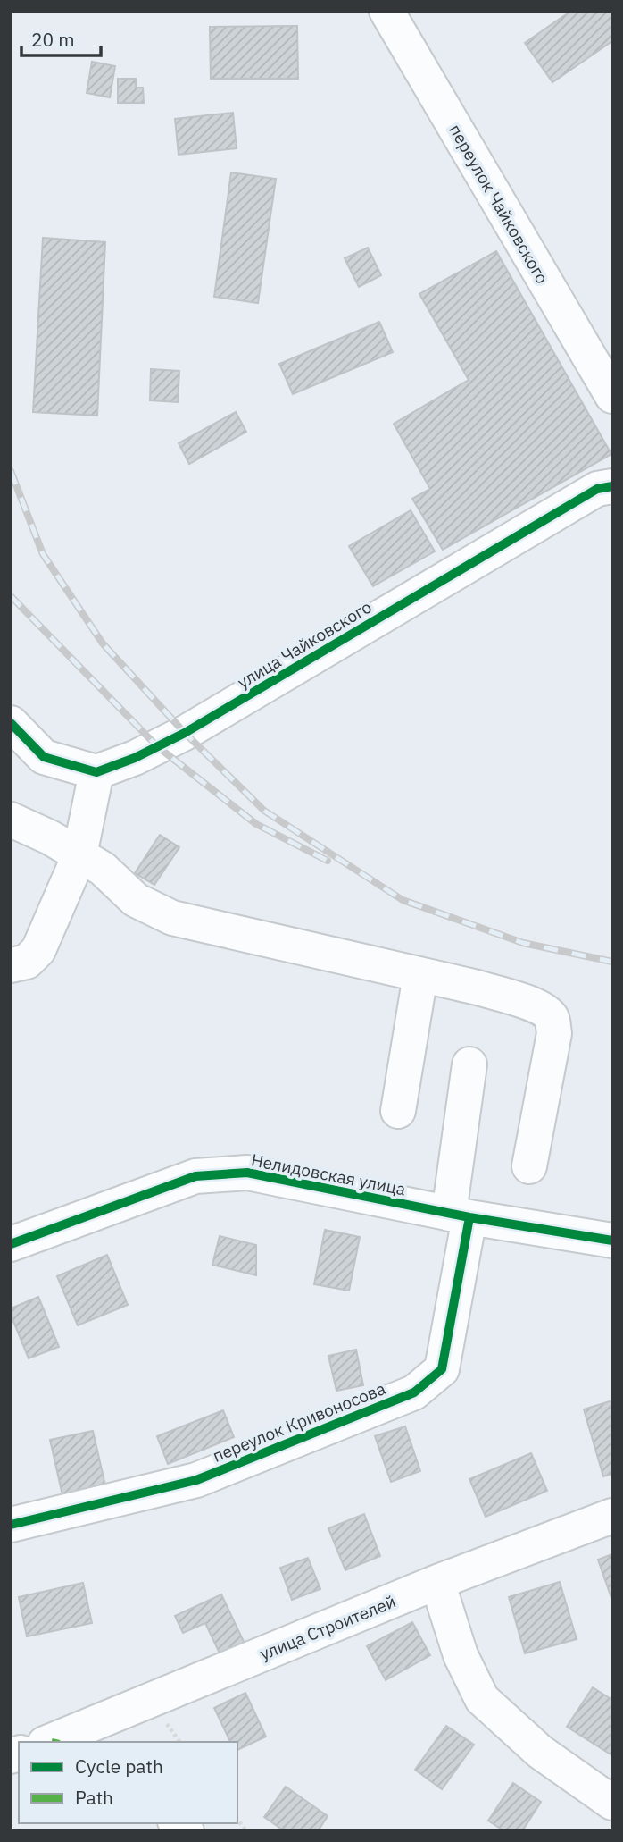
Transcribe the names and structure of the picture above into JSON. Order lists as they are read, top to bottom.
{
  "streets": {
    "street": [
      "переулок Чайковского",
      "улица Чайковского",
      "Нелидовская улица",
      "переулок Кривоносова",
      "улица Строителей"
    ]
  },
  "crossings": [
    ["Нелидовская улица", "переулок Кривоносова"]
  ],
  "legend": ["Cycle path", "Path"],
  "scale_bar": "20 m"
}
